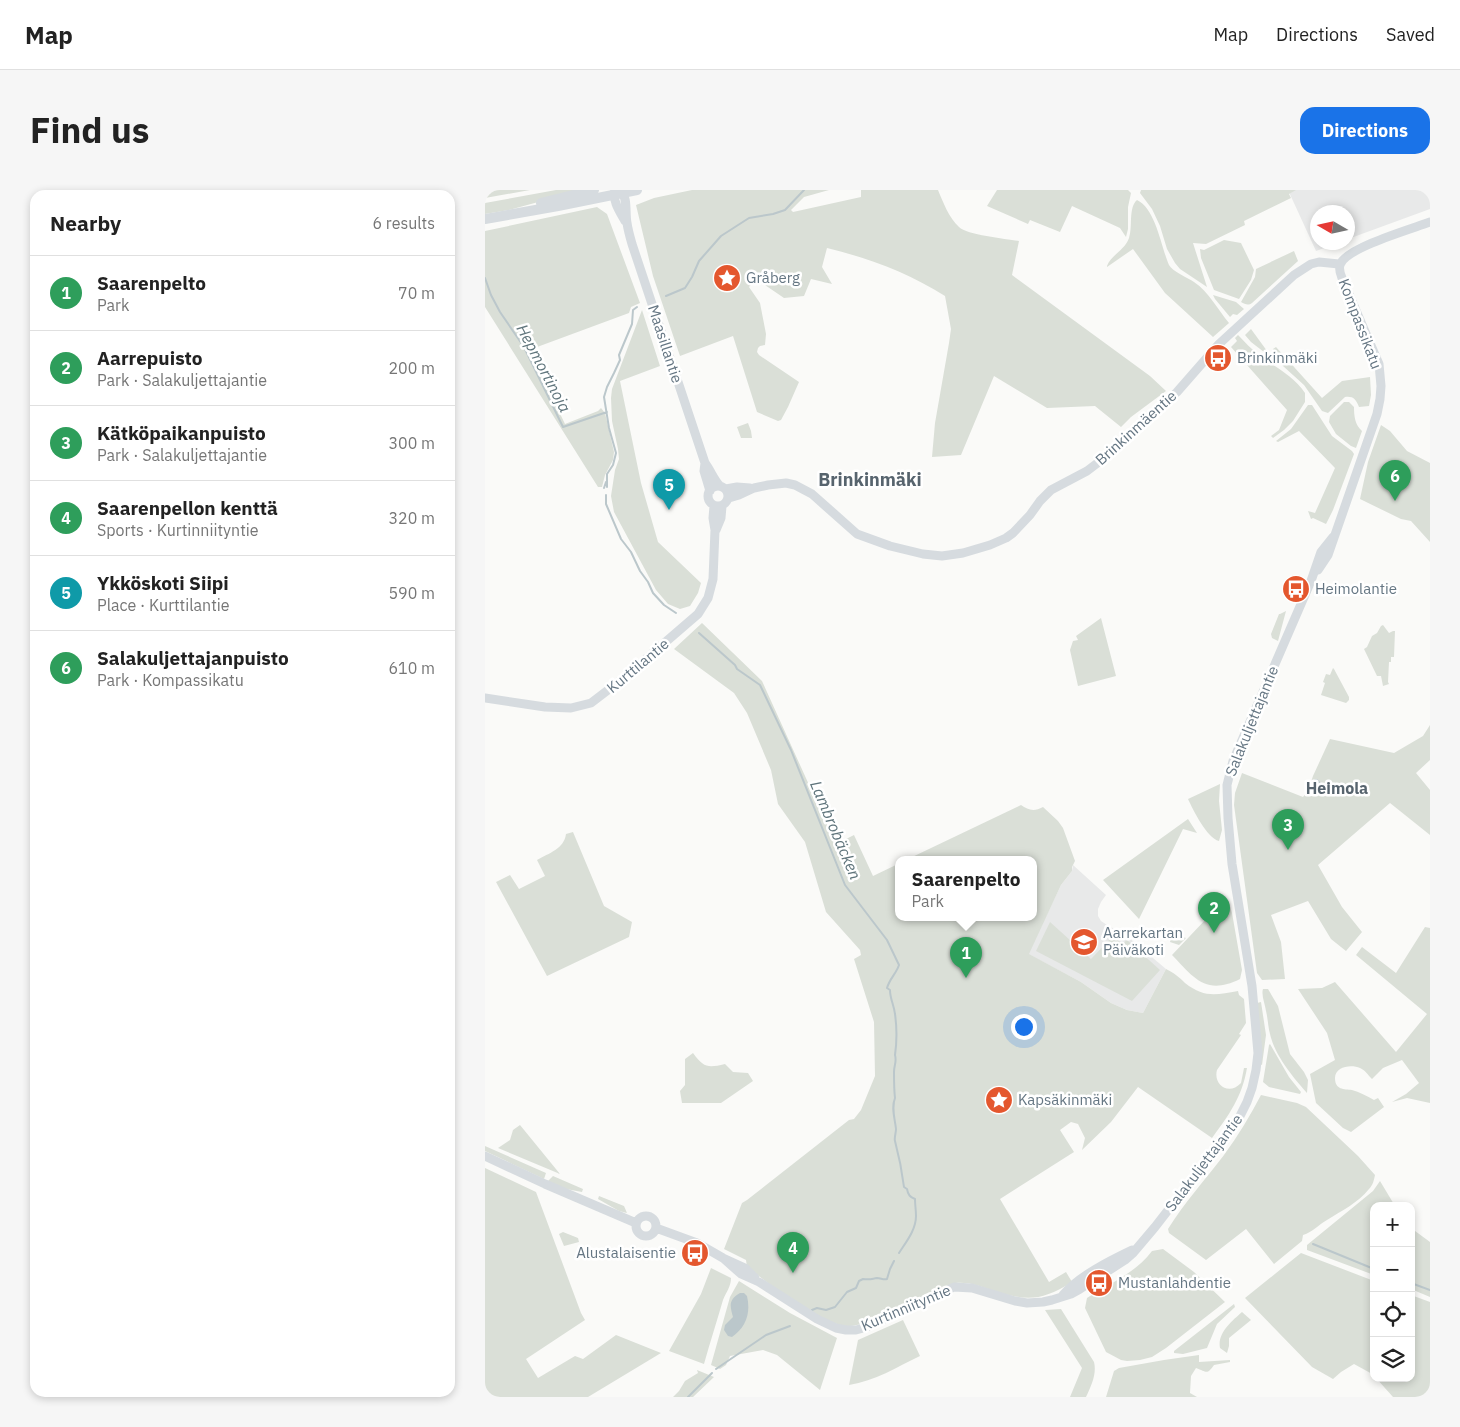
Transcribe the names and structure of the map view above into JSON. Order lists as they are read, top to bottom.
{
  "streets": {
    "street": [
      "Kompassikatu",
      "Maasillantie",
      "Brinkinmäentie",
      "Kurttilantie",
      "Salakuljettajantie",
      "Kurtinniityntie"
    ]
  },
  "crossings": [
    ["Kompassikatu", "Brinkinmäentie"],
    ["Kompassikatu", "Salakuljettajantie"],
    ["Maasillantie", "Brinkinmäentie"],
    ["Maasillantie", "Kurttilantie"],
    ["Brinkinmäentie", "Kurttilantie"],
    ["Salakuljettajantie", "Kurtinniityntie"]
  ],
  "districts": ["Brinkinmäki", "Heimola"],
  "water": ["Hepmortinoja", "Lambrobäcken"],
  "places": {
    "place": ["Gråberg", "Kapsäkinmäki"],
    "bus stop": [
      "Brinkinmäki",
      "Heimolantie",
      "Alustalaisentie",
      "Mustanlahdentie"
    ],
    "school or university": ["Aarrekartan Päiväkoti"]
  },
  "north": "left",
  "page": {
    "header": "Map",
    "nav": ["Map", "Directions", "Saved"],
    "title": "Find us",
    "buttons": "Directions",
    "heading": ["Nearby", "6 results"],
    "list": [
      {
        "mark": "1",
        "name": "Saarenpelto",
        "note": "Park",
        "value": "70 m"
      },
      {
        "mark": "2",
        "name": "Aarrepuisto",
        "note": "Park · Salakuljettajantie",
        "value": "200 m"
      },
      {
        "mark": "3",
        "name": "Kätköpaikanpuisto",
        "note": "Park · Salakuljettajantie",
        "value": "300 m"
      },
      {
        "mark": "4",
        "name": "Saarenpellon kenttä",
        "note": "Sports · Kurtinniityntie",
        "value": "320 m"
      },
      {
        "mark": "5",
        "name": "Ykköskoti Siipi",
        "note": "Place · Kurttilantie",
        "value": "590 m"
      },
      {
        "mark": "6",
        "name": "Salakuljettajanpuisto",
        "note": "Park · Kompassikatu",
        "value": "610 m"
      }
    ],
    "pins": [
      "6",
      "5",
      "3",
      "2",
      "1",
      "4"
    ],
    "popup": ["Saarenpelto", "Park"],
    "map_buttons": ["+", "−"]
  }
}
